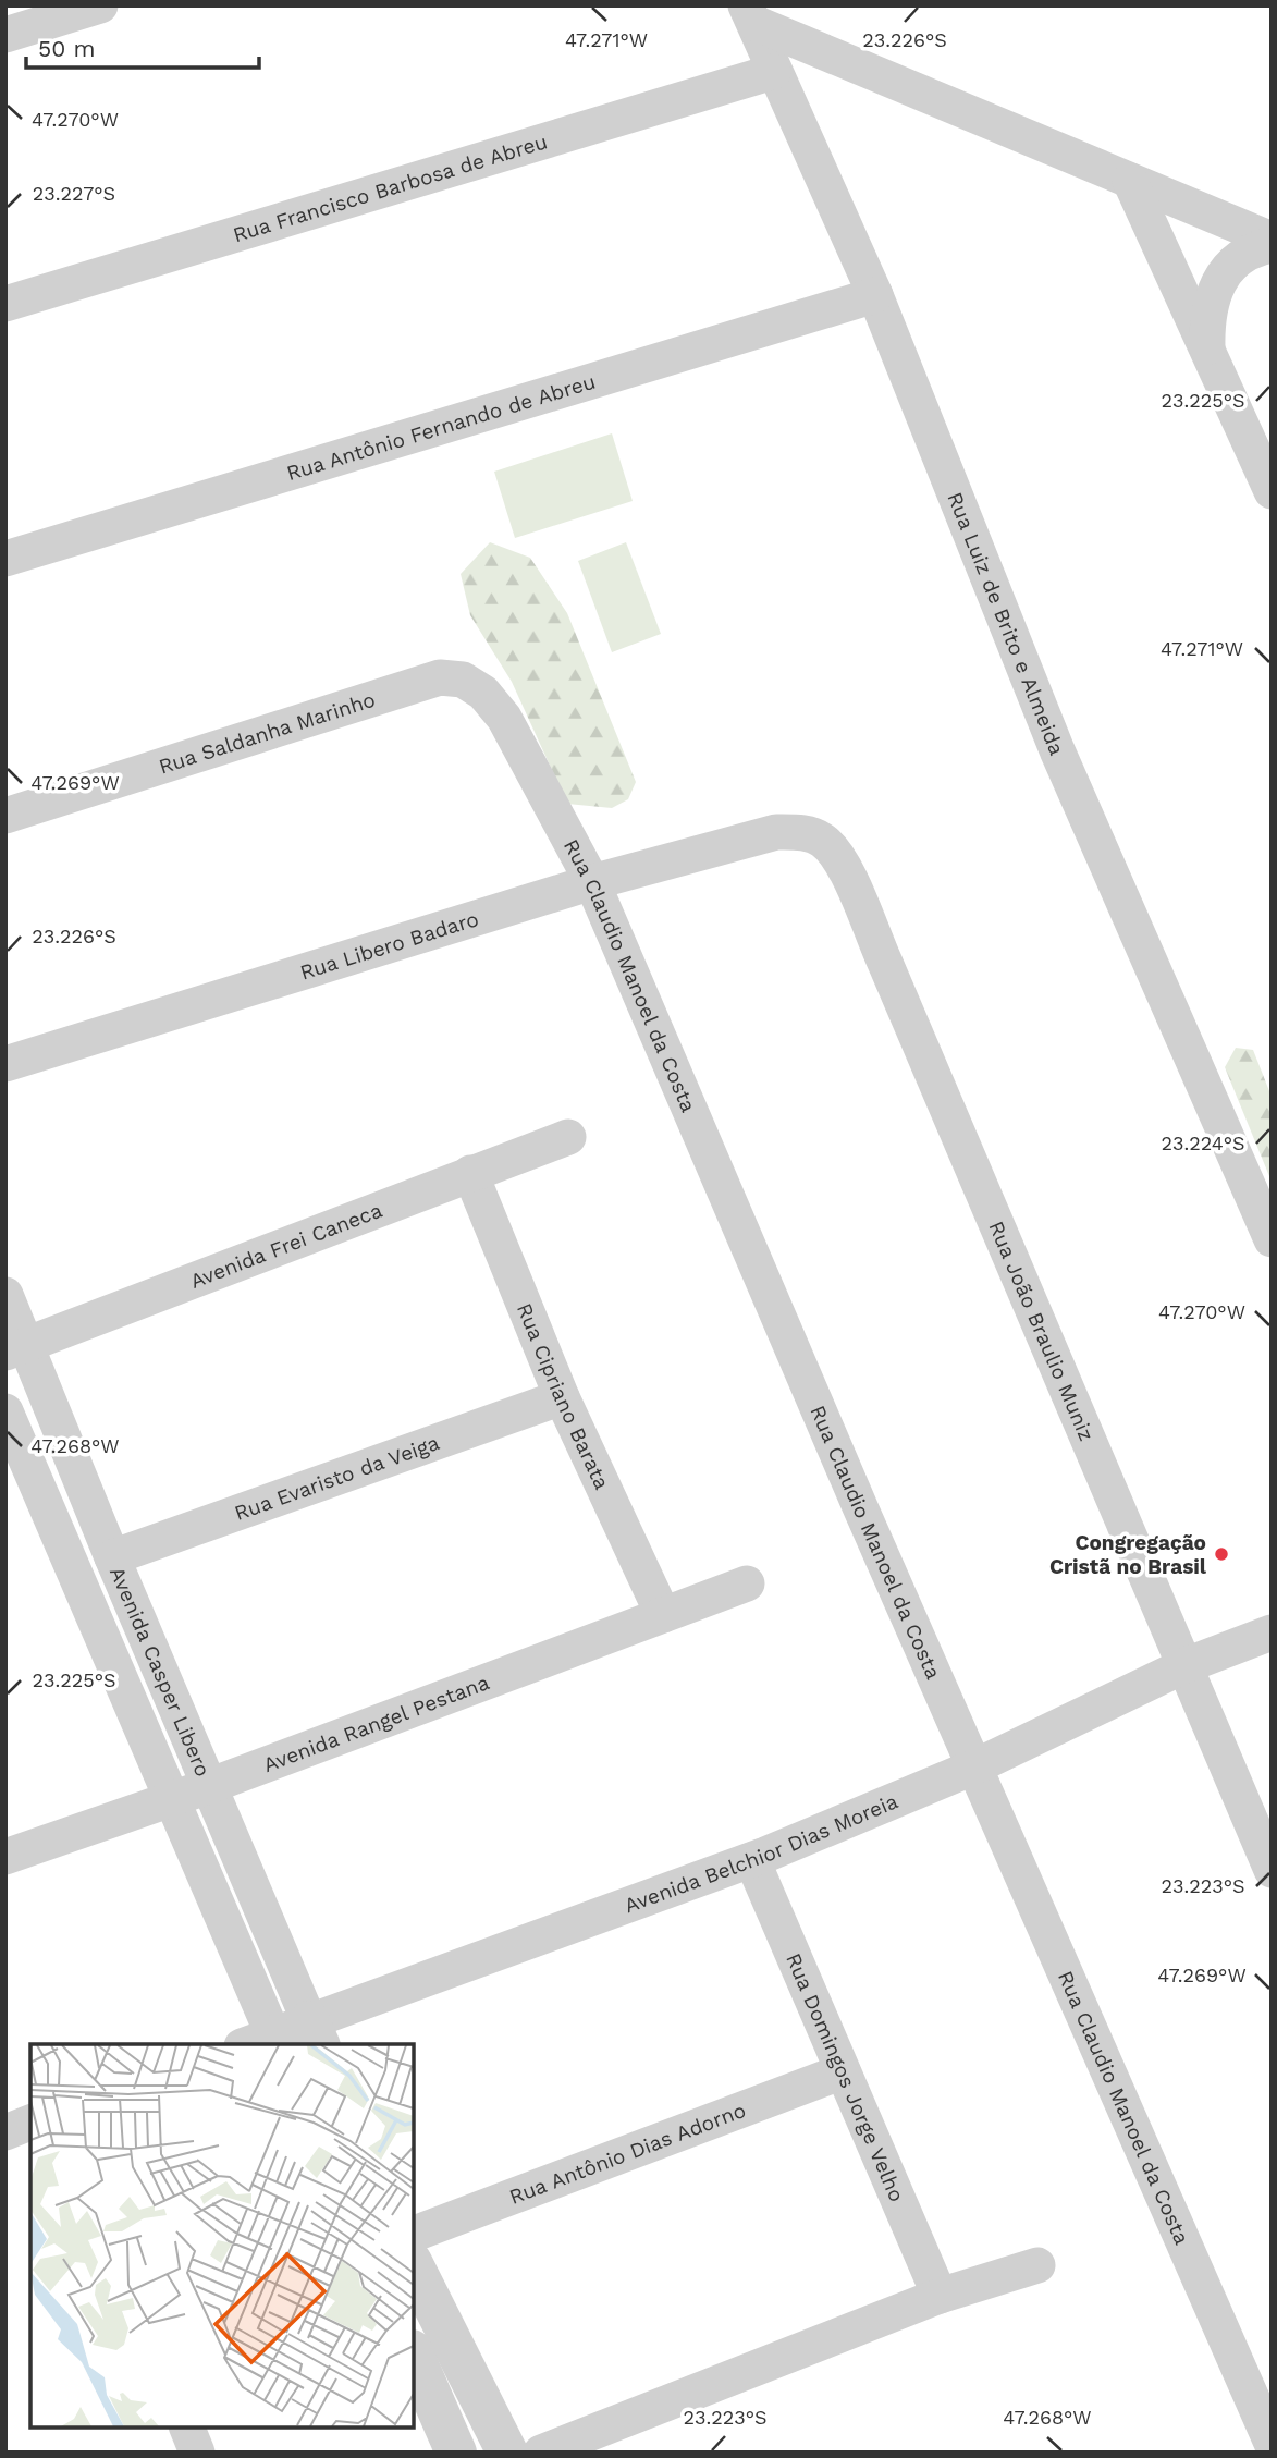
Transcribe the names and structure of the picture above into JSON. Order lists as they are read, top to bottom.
{
  "streets": {
    "street": [
      "Rua Francisco Barbosa de Abreu",
      "Rua Antônio Fernando de Abreu",
      "Rua Luiz de Brito e Almeida",
      "Rua Saldanha Marinho",
      "Rua Libero Badaro",
      "Rua Claudio Manoel da Costa",
      "Avenida Frei Caneca",
      "Rua João Braulio Muniz",
      "Rua Cipriano Barata",
      "Rua Evaristo da Veiga",
      "Avenida Casper Libero",
      "Avenida Rangel Pestana",
      "Avenida Belchior Dias Moreia",
      "Rua Domingos Jorge Velho",
      "Rua Antônio Dias Adorno"
    ]
  },
  "crossings": [
    ["Rua Francisco Barbosa de Abreu", "Rua Luiz de Brito e Almeida"],
    ["Rua Antônio Fernando de Abreu", "Rua Luiz de Brito e Almeida"],
    ["Rua Saldanha Marinho", "Rua Claudio Manoel da Costa"],
    ["Rua Libero Badaro", "Rua Claudio Manoel da Costa"],
    ["Rua Libero Badaro", "Rua João Braulio Muniz"],
    ["Rua Claudio Manoel da Costa", "Avenida Belchior Dias Moreia"],
    ["Avenida Frei Caneca", "Rua Cipriano Barata"],
    ["Avenida Frei Caneca", "Avenida Casper Libero"],
    ["Rua João Braulio Muniz", "Avenida Belchior Dias Moreia"],
    ["Rua Cipriano Barata", "Rua Evaristo da Veiga"],
    ["Rua Cipriano Barata", "Avenida Rangel Pestana"],
    ["Rua Evaristo da Veiga", "Avenida Casper Libero"],
    ["Avenida Casper Libero", "Avenida Rangel Pestana"],
    ["Avenida Casper Libero", "Avenida Belchior Dias Moreia"],
    ["Avenida Belchior Dias Moreia", "Rua Domingos Jorge Velho"],
    ["Rua Domingos Jorge Velho", "Rua Antônio Dias Adorno"]
  ],
  "places": ["Congregação Cristã no Brasil"],
  "scale_bar": "50 m",
  "coordinates": [
    "47.271°W",
    "23.226°S",
    "47.270°W",
    "23.227°S",
    "23.225°S",
    "47.269°W",
    "23.224°S",
    "47.268°W",
    "23.223°S"
  ]
}
